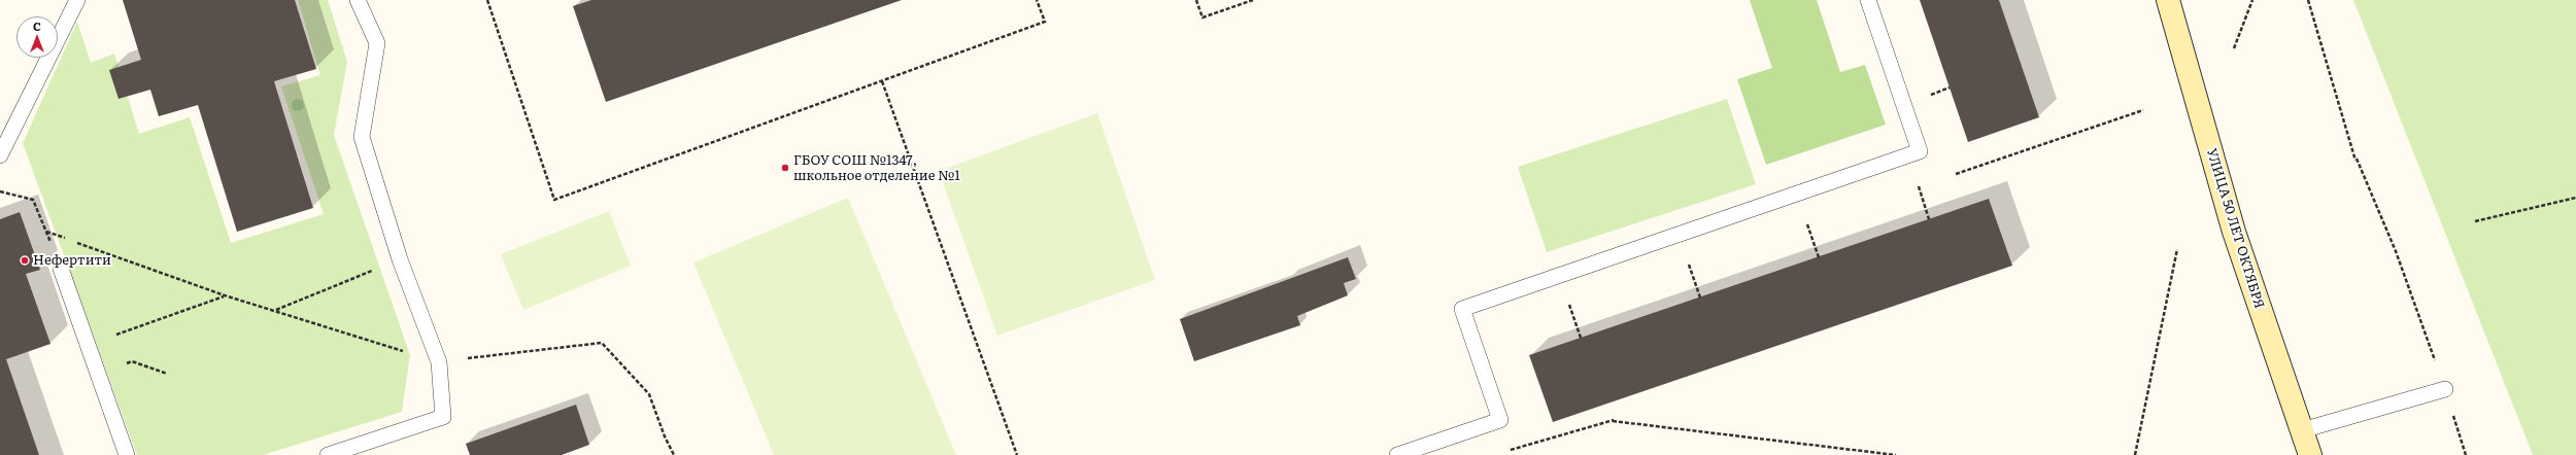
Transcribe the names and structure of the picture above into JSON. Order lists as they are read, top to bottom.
{
  "streets": {
    "street": ["УЛИЦА 50 ЛЕТ ОКТЯБРЯ"]
  },
  "places": ["ГБОУ СОШ №1347, школьное отделение №1", "Нефертити"],
  "north": "top"
}
